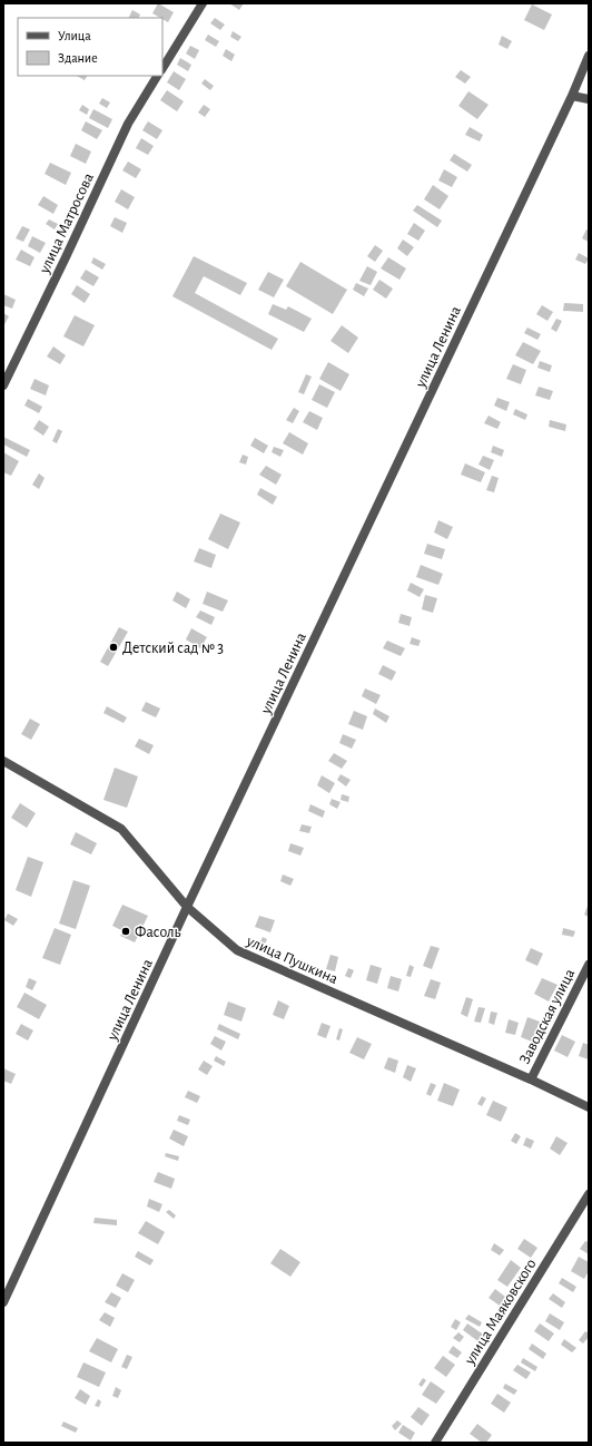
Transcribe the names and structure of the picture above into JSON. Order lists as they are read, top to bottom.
{
  "streets": {
    "street": [
      "улица Матросова",
      "улица Ленина",
      "улица Пушкина",
      "Заводская улица",
      "улица Маяковского"
    ]
  },
  "crossings": [
    ["улица Ленина", "улица Пушкина"],
    ["улица Пушкина", "Заводская улица"]
  ],
  "places": ["Детский сад № 3", "Фасоль"],
  "legend": ["Улица", "Здание"]
}
